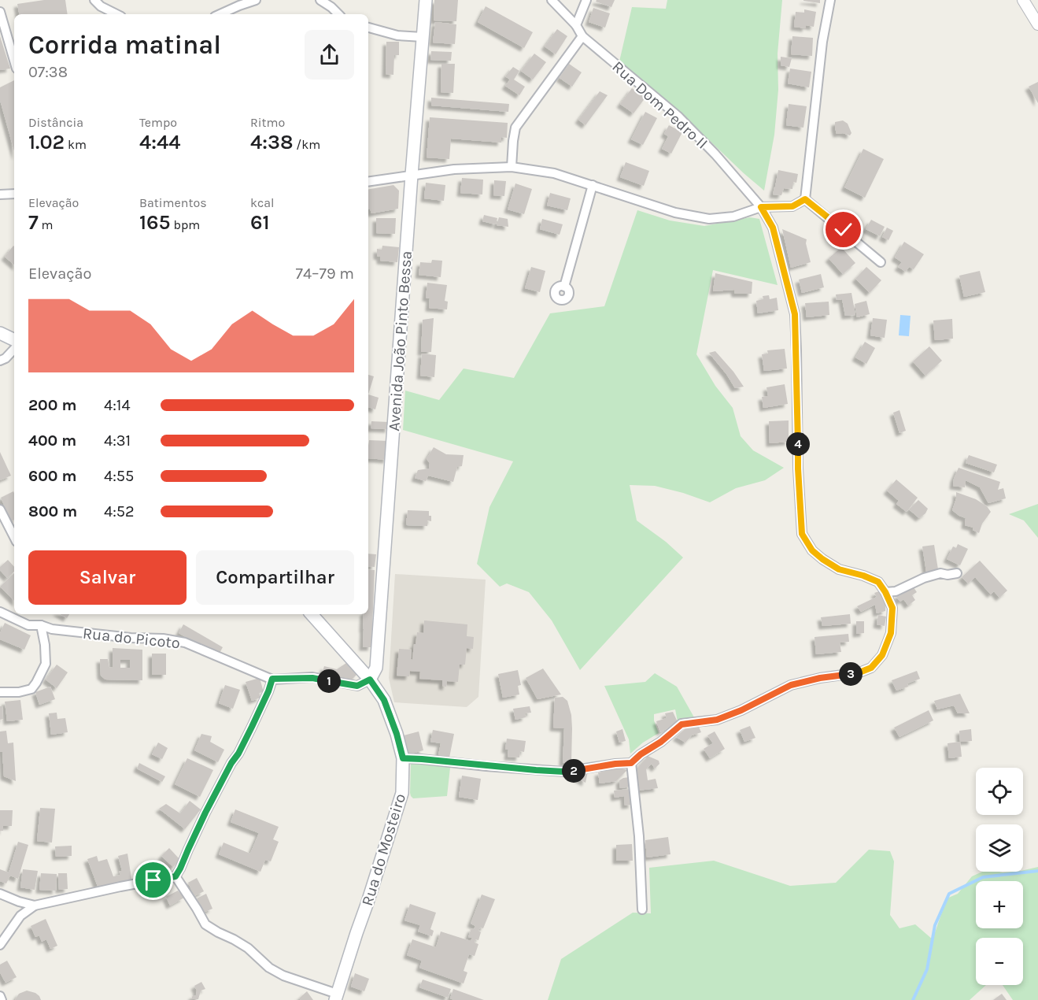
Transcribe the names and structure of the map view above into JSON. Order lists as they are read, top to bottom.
{
  "streets": {
    "main road": ["Avenida João Pinto Bessa", "Rua do Mosteiro"],
    "street": ["Rua Dom Pedro II", "Rua do Picoto"]
  },
  "crossings": [
    ["Avenida João Pinto Bessa", "Rua do Picoto"],
    ["Avenida João Pinto Bessa", "Rua do Mosteiro"],
    ["Rua do Picoto", "Rua do Mosteiro"]
  ],
  "page": {
    "heading": ["Corrida matinal", "07:38"],
    "stats": [
      ["Distância", "1.02 km"],
      ["Tempo", "4:44"],
      ["Ritmo", "4:38 /km"],
      ["Elevação", "7 m"],
      ["Batimentos", "165 bpm"],
      ["kcal", "61"]
    ],
    "chart": ["Elevação", "74–79 m"],
    "list": [
      {
        "name": "200 m",
        "note": "4:14"
      },
      {
        "name": "400 m",
        "note": "4:31"
      },
      {
        "name": "600 m",
        "note": "4:55"
      },
      {
        "name": "800 m",
        "note": "4:52"
      }
    ],
    "pins": [
      "4",
      "3",
      "1",
      "2"
    ],
    "buttons": ["Salvar", "Compartilhar"],
    "map_buttons": ["+", "−"]
  }
}
